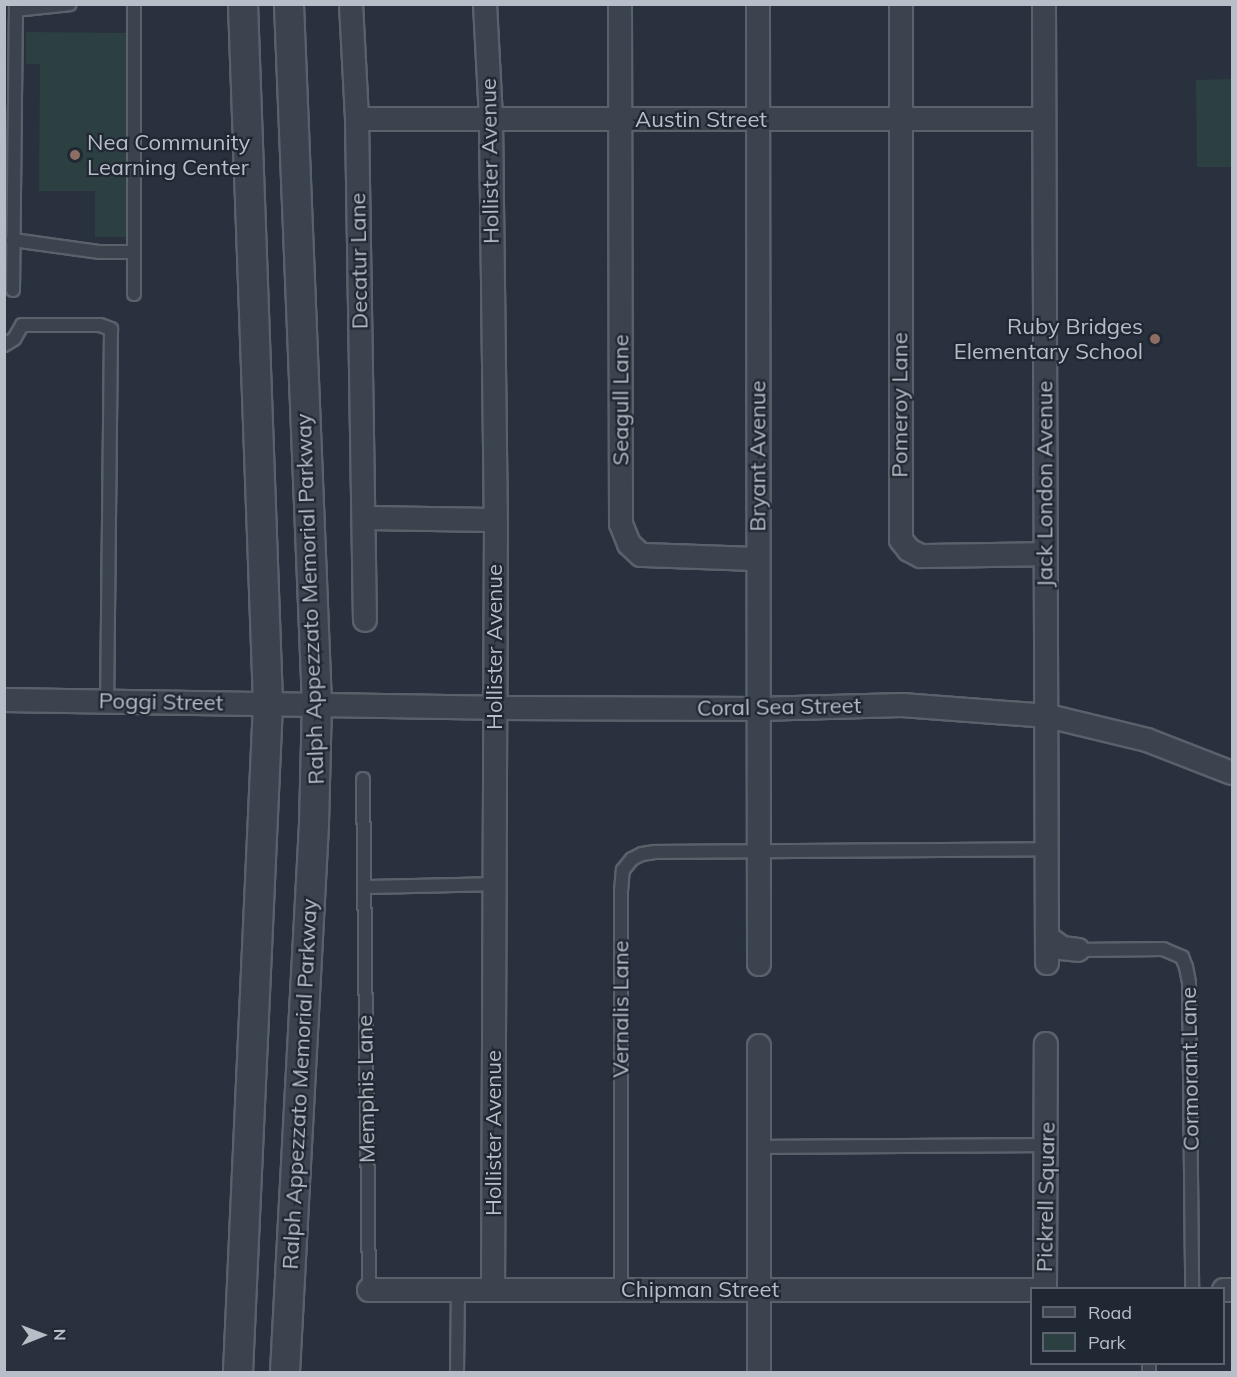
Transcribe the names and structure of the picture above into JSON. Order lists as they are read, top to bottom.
{
  "streets": {
    "street": [
      "Austin Street",
      "Hollister Avenue",
      "Decatur Lane",
      "Seagull Lane",
      "Pomeroy Lane",
      "Bryant Avenue",
      "Jack London Avenue",
      "Ralph Appezzato Memorial Parkway",
      "Poggi Street",
      "Coral Sea Street",
      "Pickrell Square",
      "Chipman Street"
    ],
    "lane": ["Vernalis Lane", "Cormorant Lane", "Memphis Lane"]
  },
  "crossings": [
    ["Austin Street", "Hollister Avenue"],
    ["Austin Street", "Decatur Lane"],
    ["Austin Street", "Seagull Lane"],
    ["Austin Street", "Pomeroy Lane"],
    ["Austin Street", "Bryant Avenue"],
    ["Austin Street", "Jack London Avenue"],
    ["Hollister Avenue", "Coral Sea Street"],
    ["Hollister Avenue", "Chipman Street"],
    ["Seagull Lane", "Bryant Avenue"],
    ["Pomeroy Lane", "Jack London Avenue"],
    ["Bryant Avenue", "Coral Sea Street"],
    ["Bryant Avenue", "Vernalis Lane"],
    ["Jack London Avenue", "Coral Sea Street"],
    ["Jack London Avenue", "Vernalis Lane"],
    ["Ralph Appezzato Memorial Parkway", "Poggi Street"],
    ["Ralph Appezzato Memorial Parkway", "Coral Sea Street"],
    ["Poggi Street", "Coral Sea Street"],
    ["Vernalis Lane", "Chipman Street"],
    ["Memphis Lane", "Chipman Street"]
  ],
  "places": ["Nea Community Learning Center", "Ruby Bridges Elementary School"],
  "legend": ["Road", "Park"],
  "north": "right"
}
